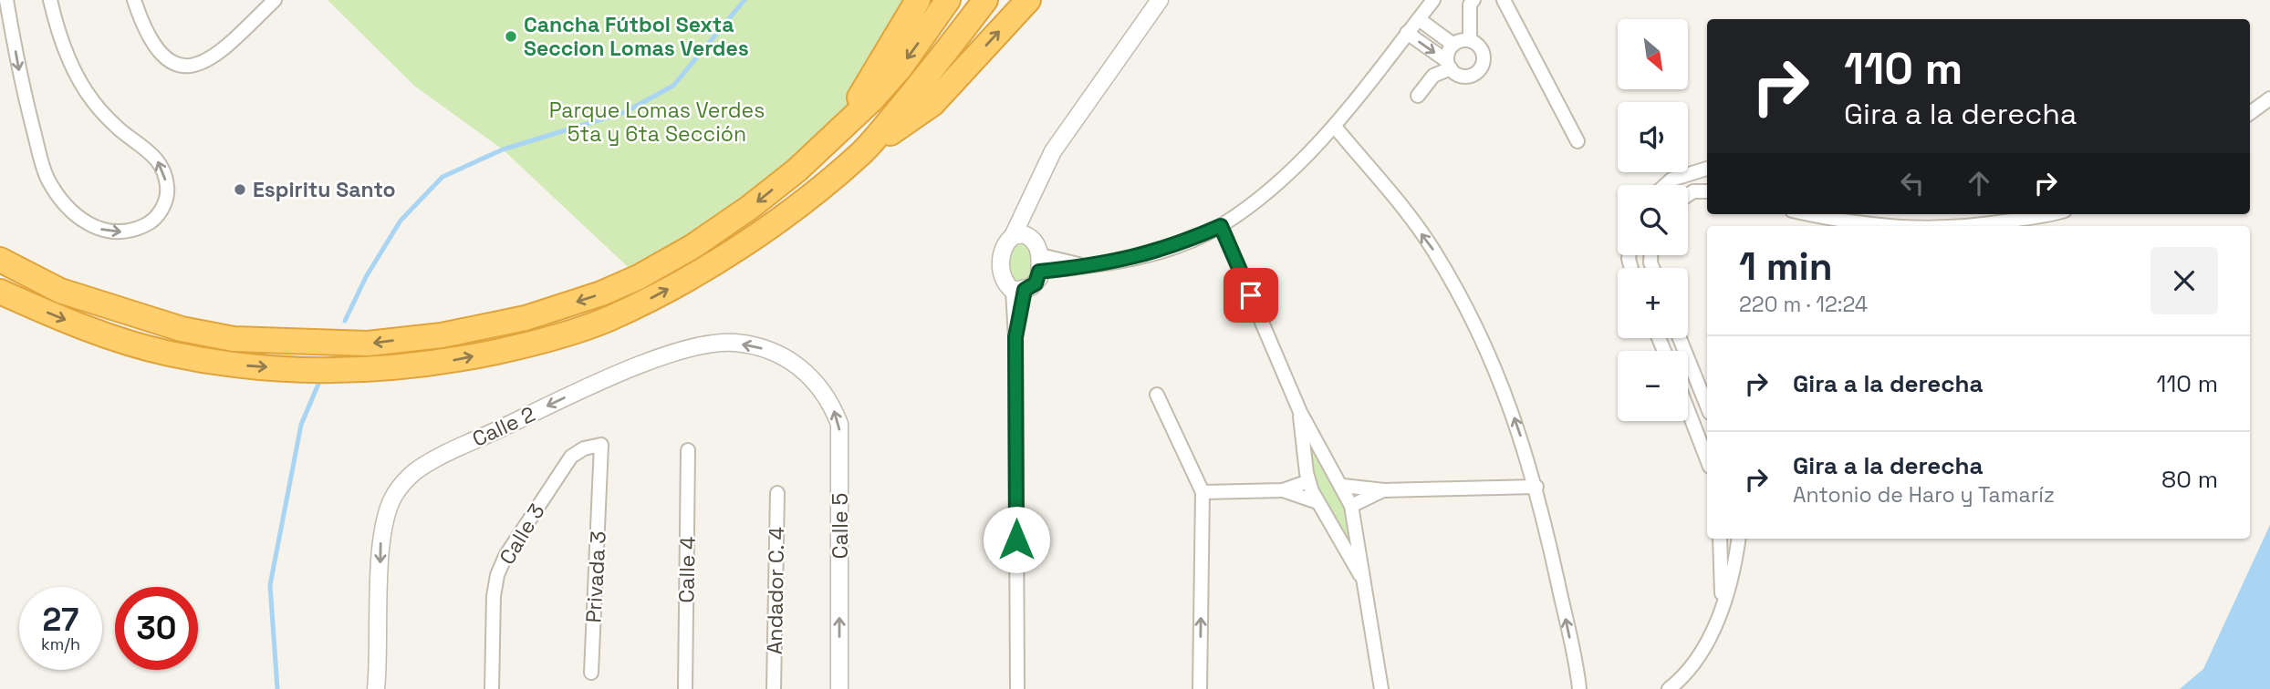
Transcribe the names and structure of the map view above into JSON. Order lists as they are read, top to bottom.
{
  "streets": {
    "street": [
      "Calle 2",
      "Calle 5",
      "Calle 3",
      "Calle 4",
      "Privada 3",
      "Andador C. 4"
    ]
  },
  "crossings": [
    ["Calle 2", "Calle 5"],
    ["Calle 3", "Privada 3"]
  ],
  "one_way": ["Calle 2", "Calle 5"],
  "parks": ["Parque Lomas Verdes 5ta y 6ta Sección"],
  "places": ["Cancha Fútbol Sexta Seccion Lomas Verdes", "Espiritu Santo"],
  "north": "bottom right",
  "page": {
    "map_buttons": ["+", "−"],
    "turn": ["110 m", "Gira a la derecha"],
    "heading": ["1 min", "220 m · 12:24"],
    "list": [
      {
        "name": "Gira a la derecha",
        "value": "110 m"
      },
      {
        "name": "Gira a la derecha",
        "note": "Antonio de Haro y Tamaríz",
        "value": "80 m"
      }
    ],
    "speed": "27 km/h",
    "limit": "30"
  }
}
